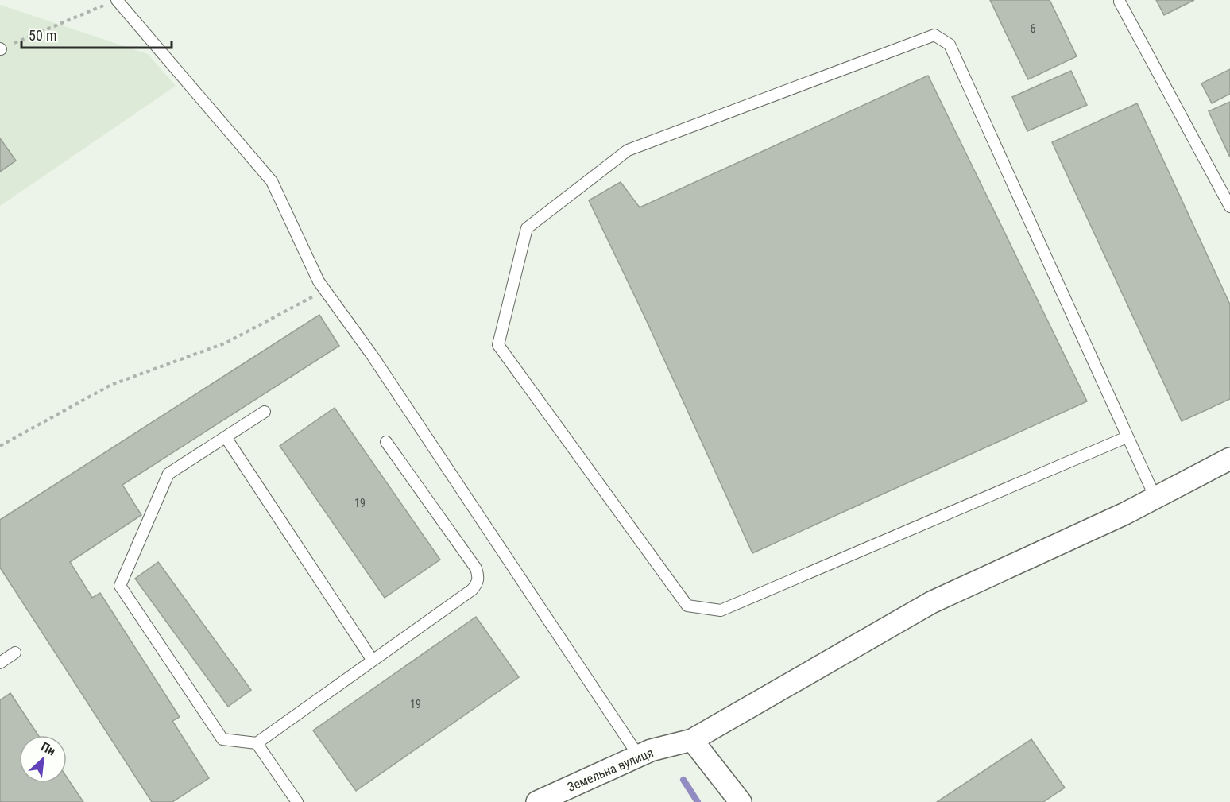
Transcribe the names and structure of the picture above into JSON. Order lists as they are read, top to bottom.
{
  "streets": {
    "street": ["Земельна вулиця"]
  },
  "house_numbers": ["6", "19", "19"],
  "scale_bar": "50 m",
  "north": "top right"
}
